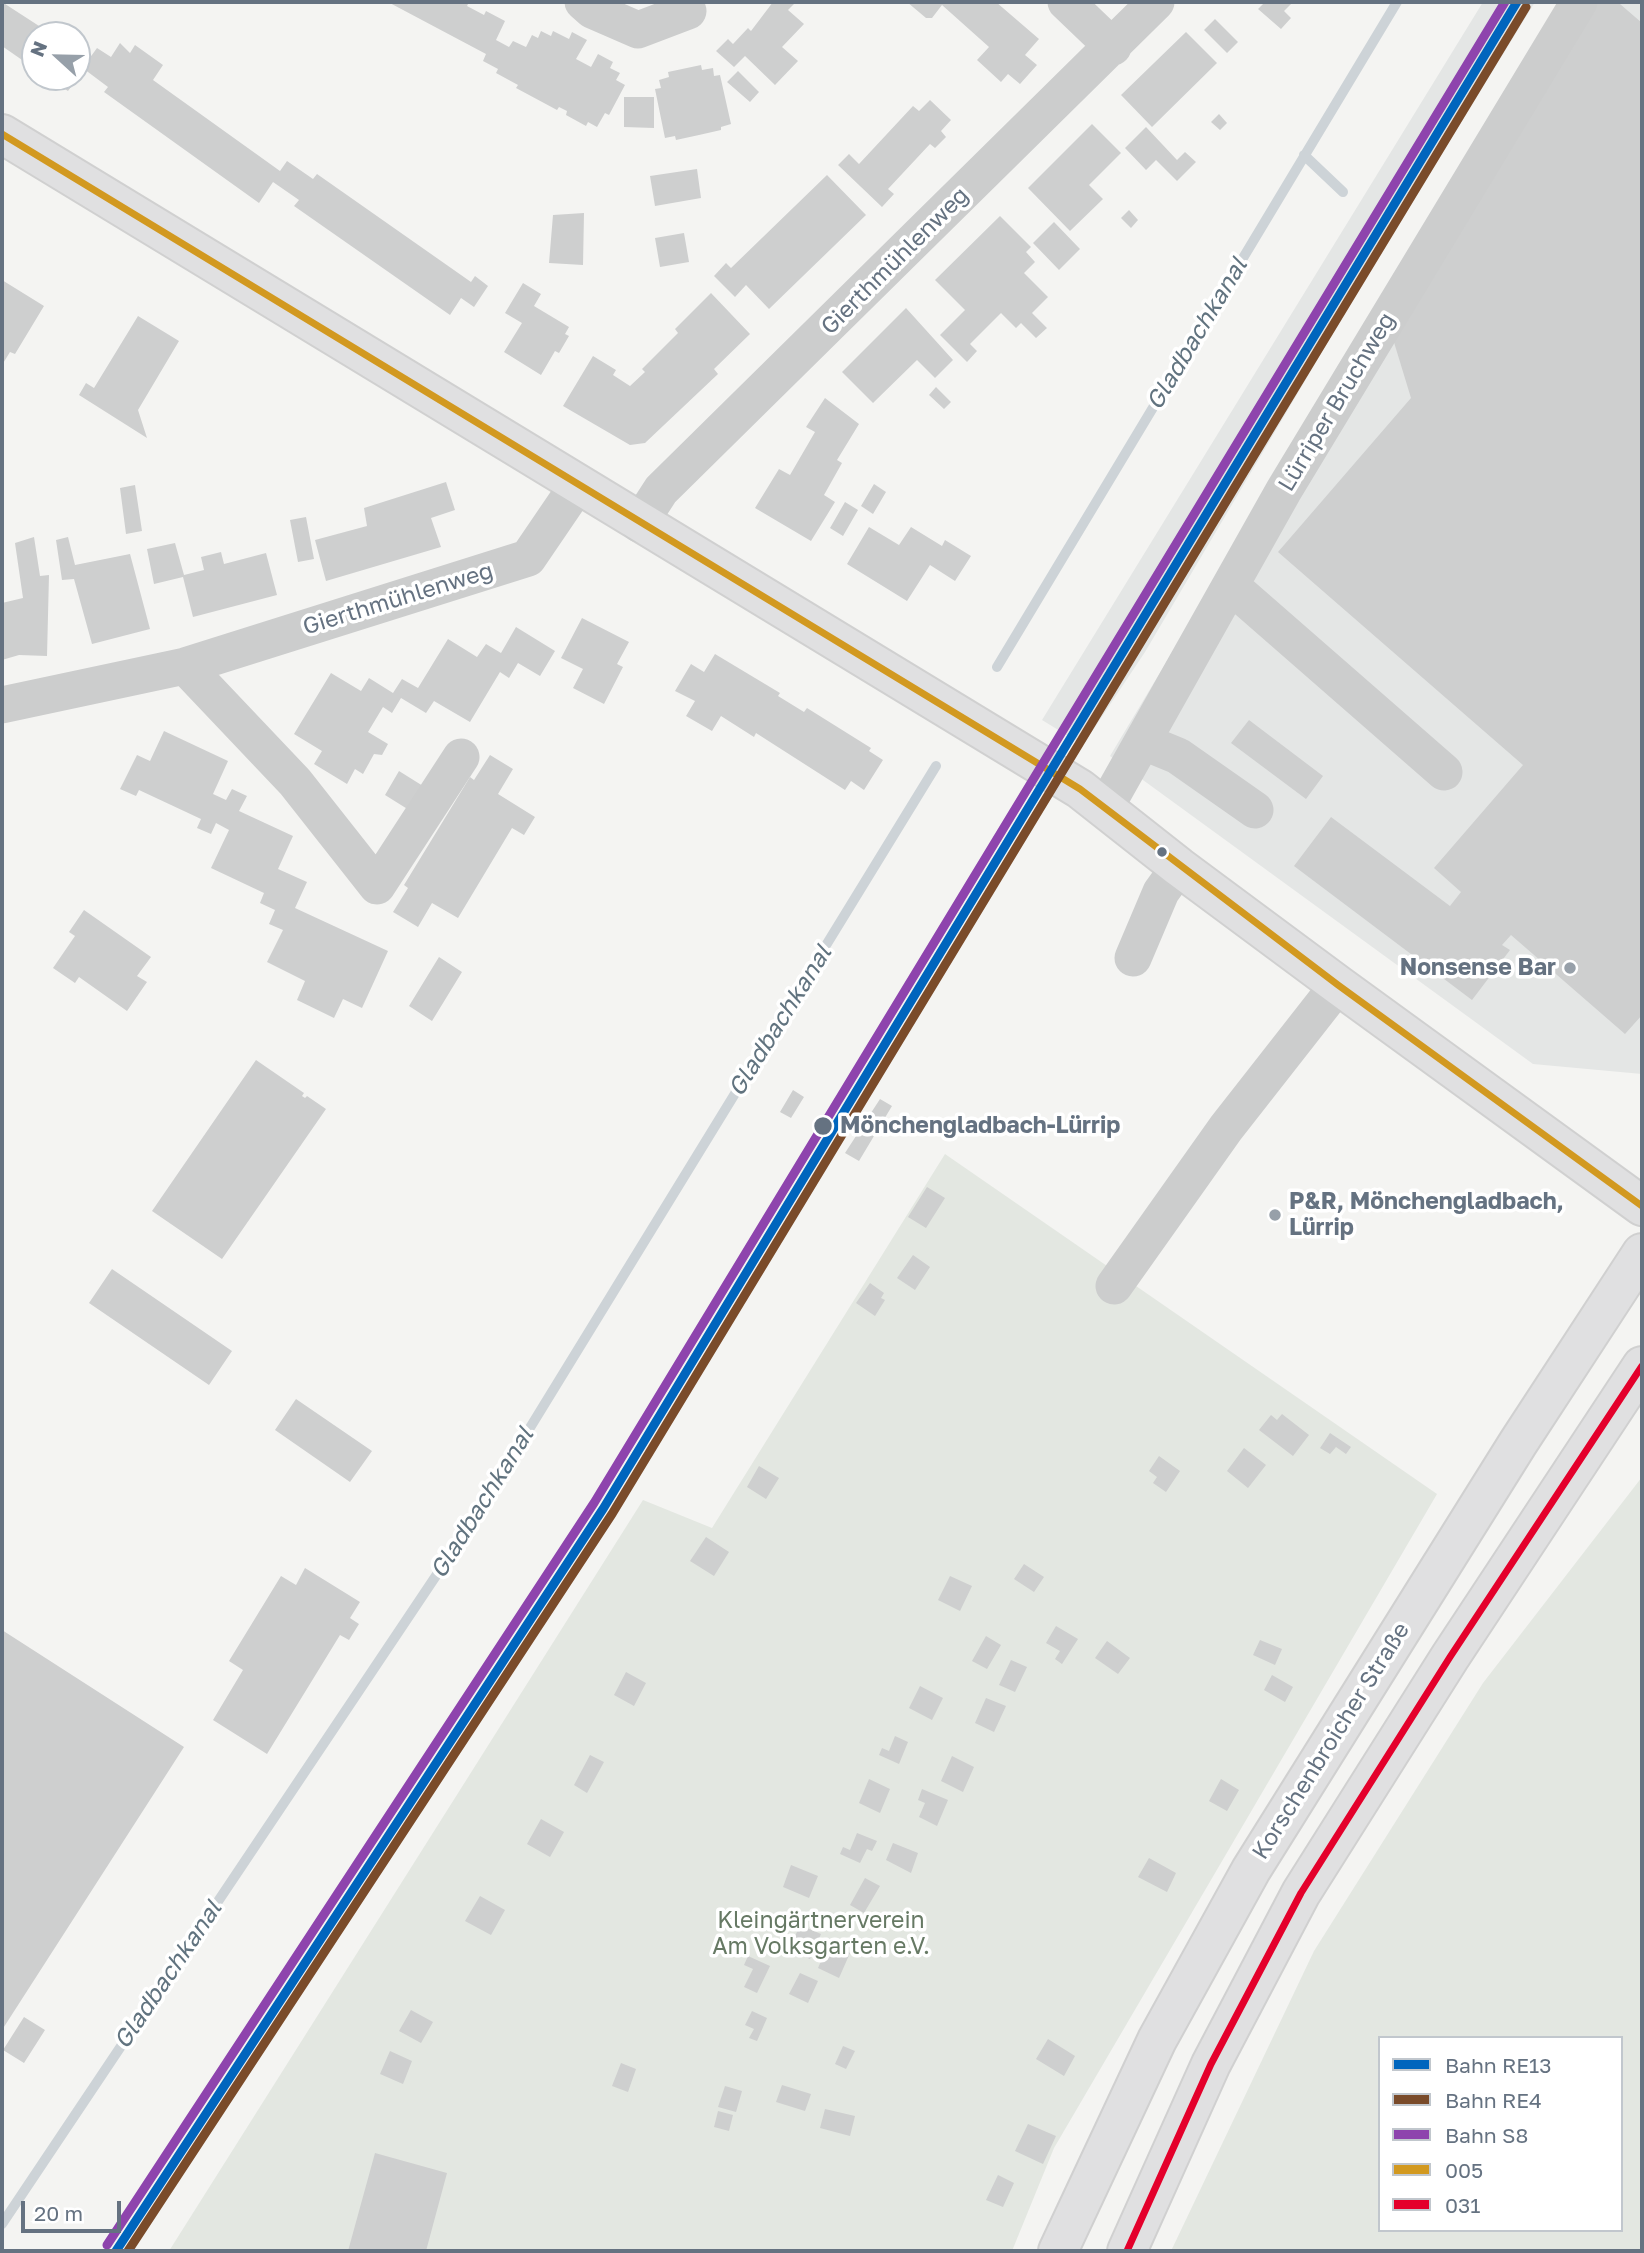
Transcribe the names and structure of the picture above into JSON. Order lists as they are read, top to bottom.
{
  "streets": {
    "main road": ["Korschenbroicher Straße"],
    "street": ["Gierthmühlenweg", "Lürriper Bruchweg"]
  },
  "water": ["Gladbachkanal"],
  "parks": ["Kleingärtnerverein Am Volksgarten e.V."],
  "places": ["Nonsense Bar", "Mönchengladbach-Lürrip", "P&R, Mönchengladbach, Lürrip"],
  "lines": [
    "rail line RE13",
    "rail line S8",
    "rail line RE4",
    "transit line 005",
    "transit line 031"
  ],
  "legend": [
    "Bahn RE13",
    "Bahn RE4",
    "Bahn S8",
    "005",
    "031"
  ],
  "scale_bar": "20 m",
  "north": "left"
}
